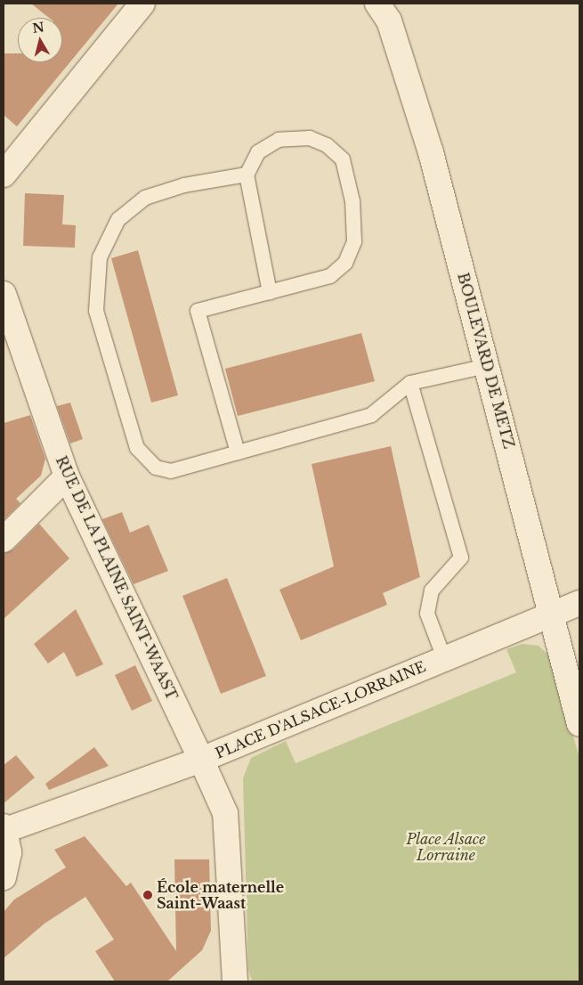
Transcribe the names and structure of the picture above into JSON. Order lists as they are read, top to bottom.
{
  "streets": {
    "street": ["BOULEVARD DE METZ", "RUE DE LA PLAINE SAINT-WAAST", "PLACE D'ALSACE-LORRAINE"]
  },
  "crossings": [
    ["BOULEVARD DE METZ", "PLACE D'ALSACE-LORRAINE"],
    ["RUE DE LA PLAINE SAINT-WAAST", "PLACE D'ALSACE-LORRAINE"]
  ],
  "parks": ["Place Alsace Lorraine"],
  "places": ["École maternelle Saint-Waast"],
  "north": "top"
}
